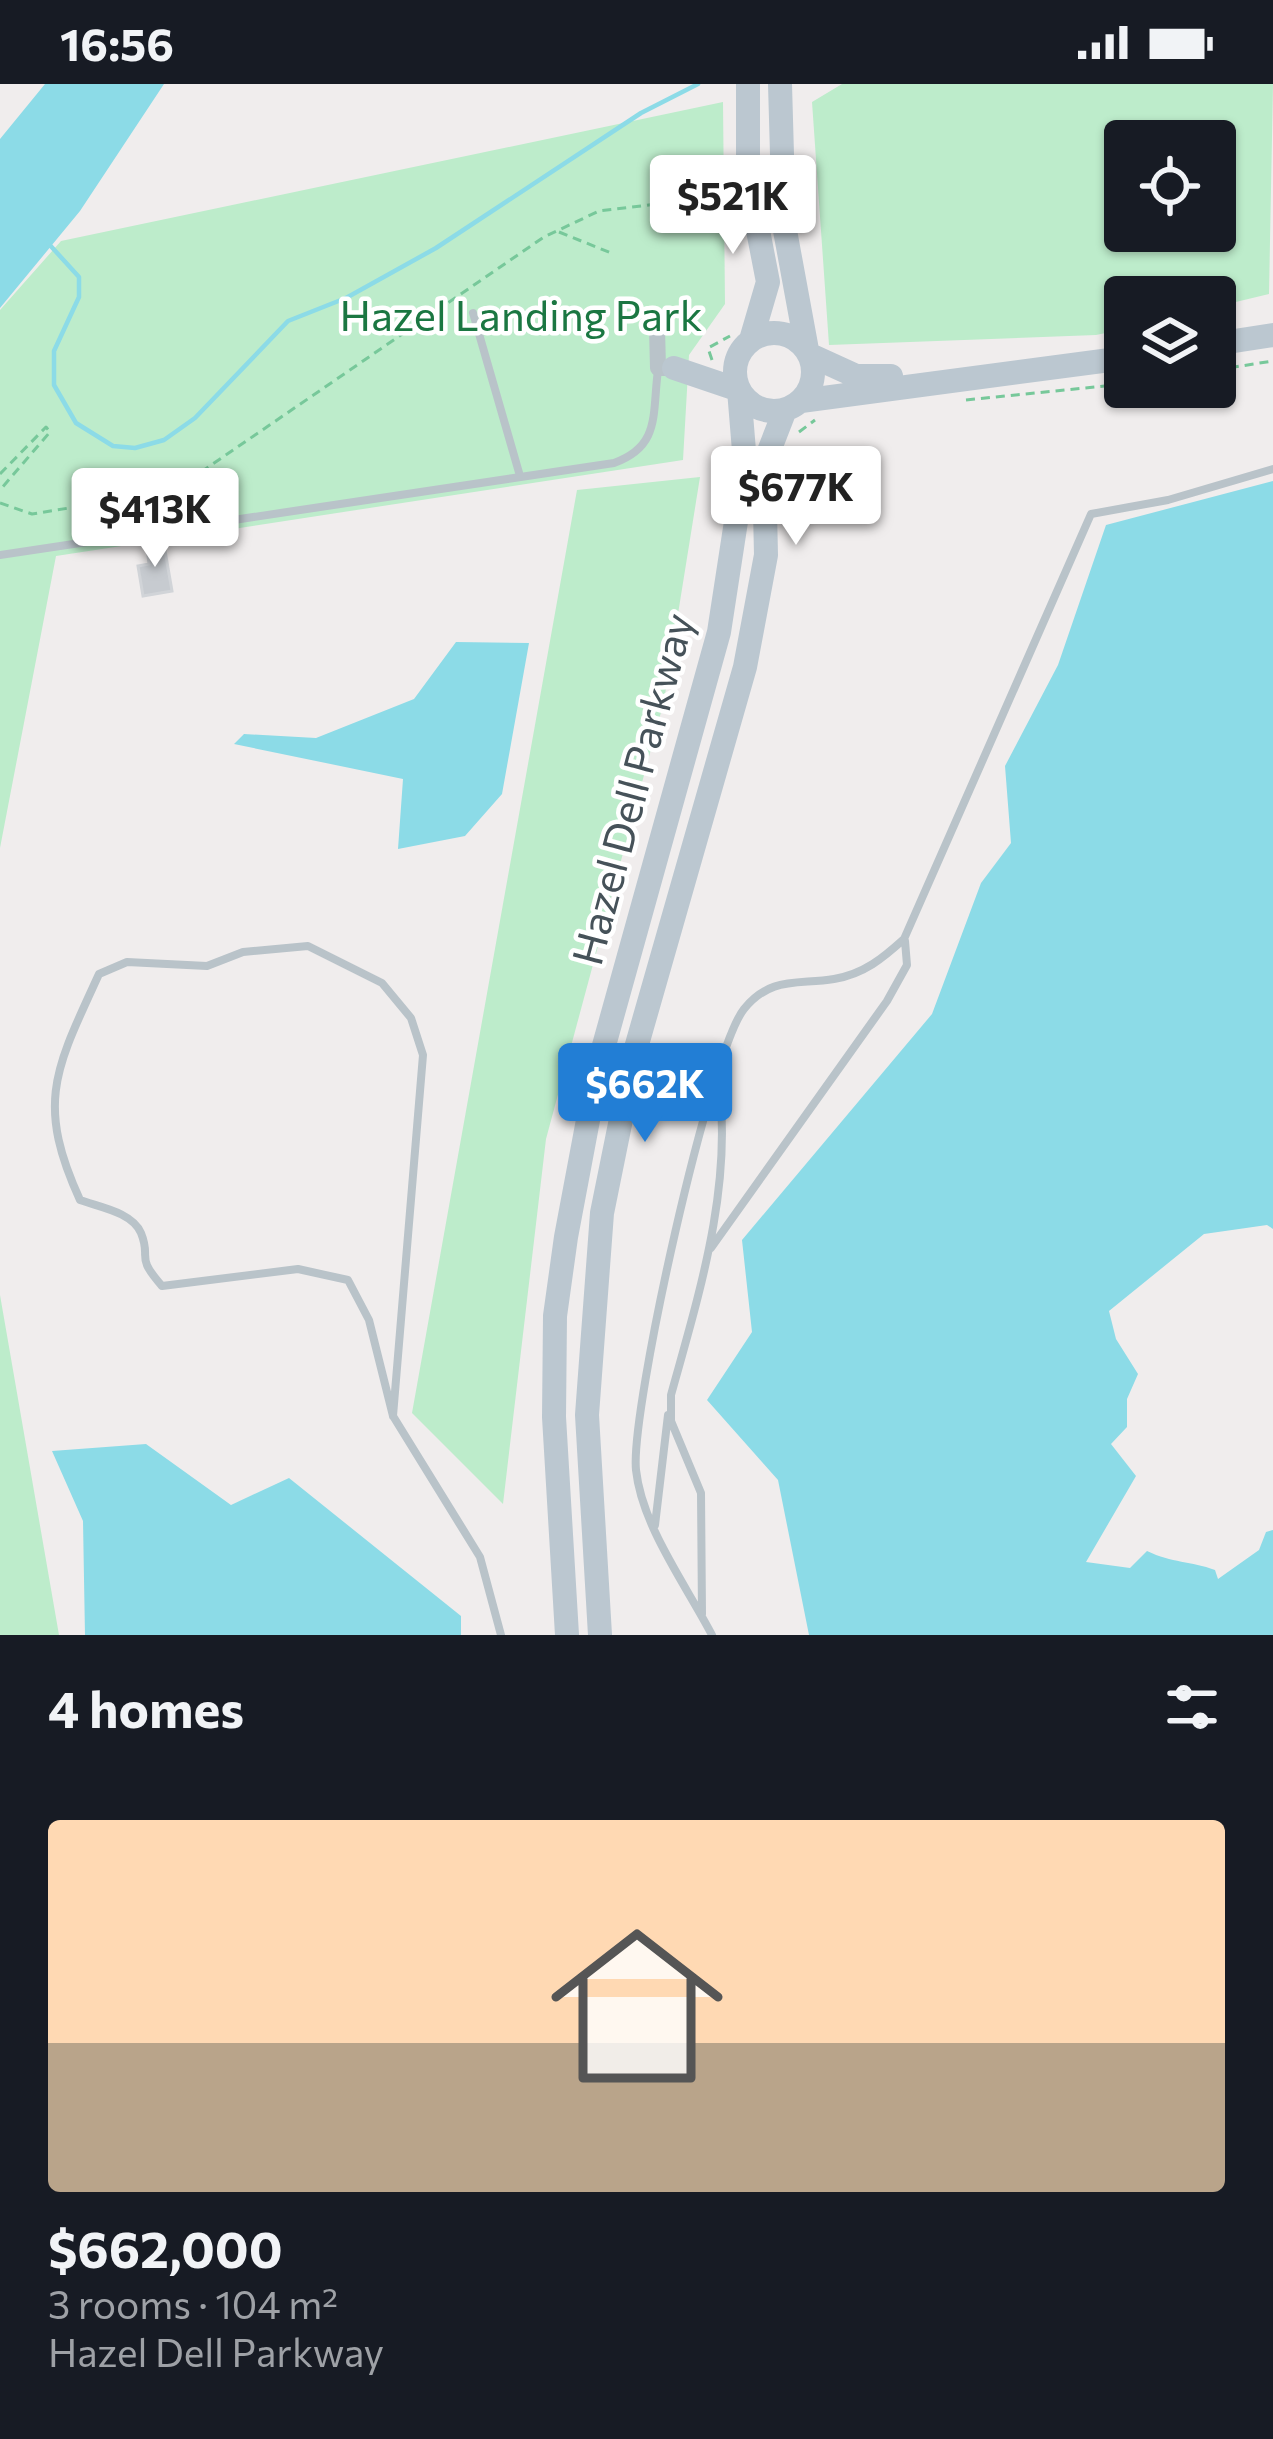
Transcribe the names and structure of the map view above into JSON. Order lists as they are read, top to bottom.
{
  "streets": {
    "main road": ["Hazel Dell Parkway"]
  },
  "parks": ["Hazel Landing Park"],
  "page": {
    "status": "16:56",
    "price": [
      "$521K",
      "$677K",
      "$413K",
      "$662K"
    ],
    "heading": "4 homes",
    "list": [
      {
        "name": "$662,000",
        "note": "3 rooms · 104 m² · Hazel Dell Parkway"
      }
    ]
  }
}
